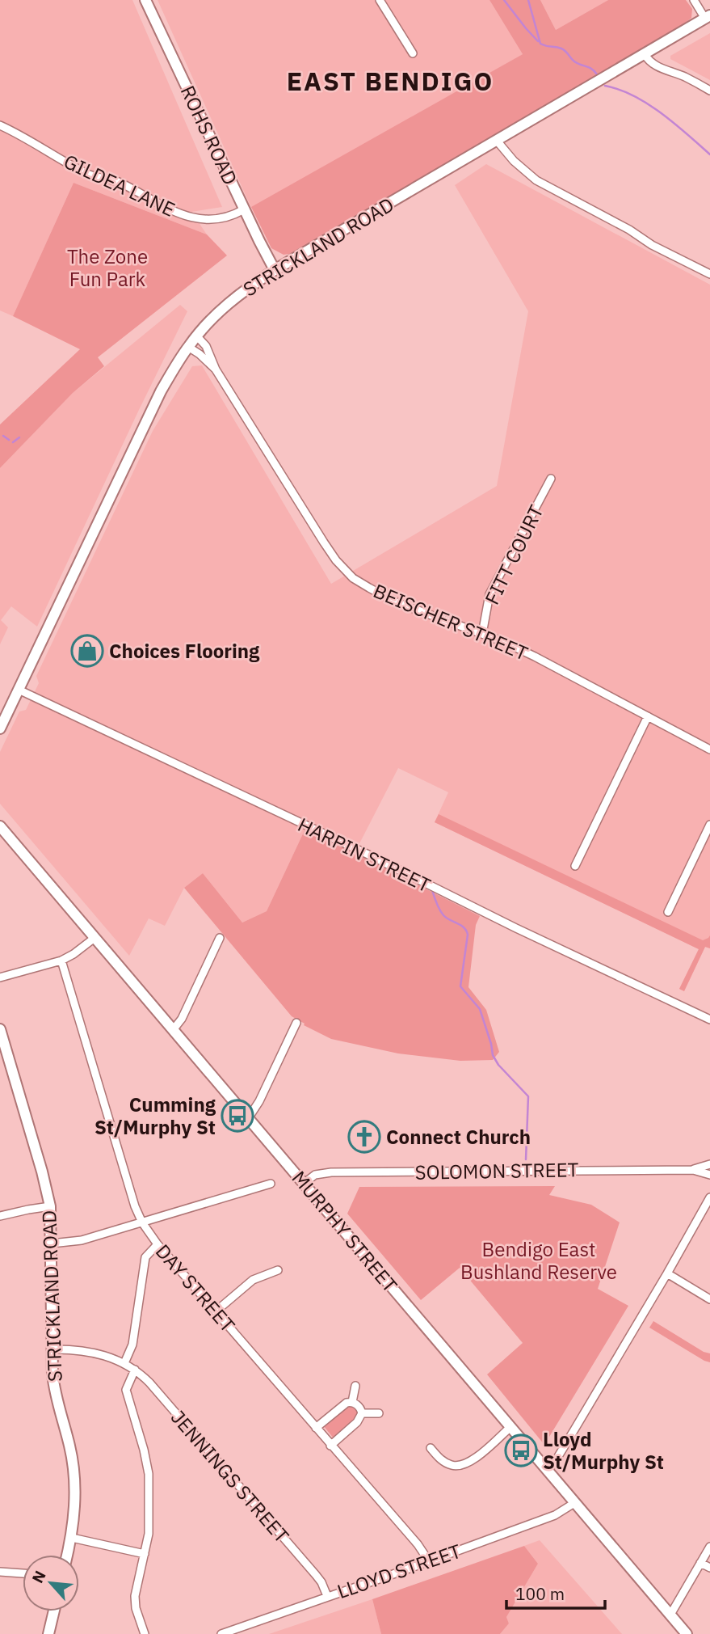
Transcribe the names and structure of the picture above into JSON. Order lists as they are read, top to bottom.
{
  "streets": {
    "street": [
      "ROHS ROAD",
      "GILDEA LANE",
      "STRICKLAND ROAD",
      "FITT COURT",
      "BEISCHER STREET",
      "HARPIN STREET",
      "SOLOMON STREET",
      "MURPHY STREET",
      "DAY STREET",
      "JENNINGS STREET",
      "LLOYD STREET"
    ]
  },
  "crossings": [
    ["ROHS ROAD", "GILDEA LANE"],
    ["ROHS ROAD", "STRICKLAND ROAD"],
    ["STRICKLAND ROAD", "BEISCHER STREET"],
    ["STRICKLAND ROAD", "HARPIN STREET"],
    ["STRICKLAND ROAD", "JENNINGS STREET"],
    ["FITT COURT", "BEISCHER STREET"],
    ["SOLOMON STREET", "MURPHY STREET"],
    ["MURPHY STREET", "LLOYD STREET"],
    ["DAY STREET", "LLOYD STREET"],
    ["JENNINGS STREET", "LLOYD STREET"]
  ],
  "districts": ["EAST BENDIGO"],
  "parks": ["The Zone Fun Park", "Bendigo East Bushland Reserve"],
  "places": {
    "shop": ["Choices Flooring"],
    "bus stop": ["Cumming St/Murphy St", "Lloyd St/Murphy St"],
    "church": ["Connect Church"]
  },
  "scale_bar": "100 m",
  "north": "top left"
}
